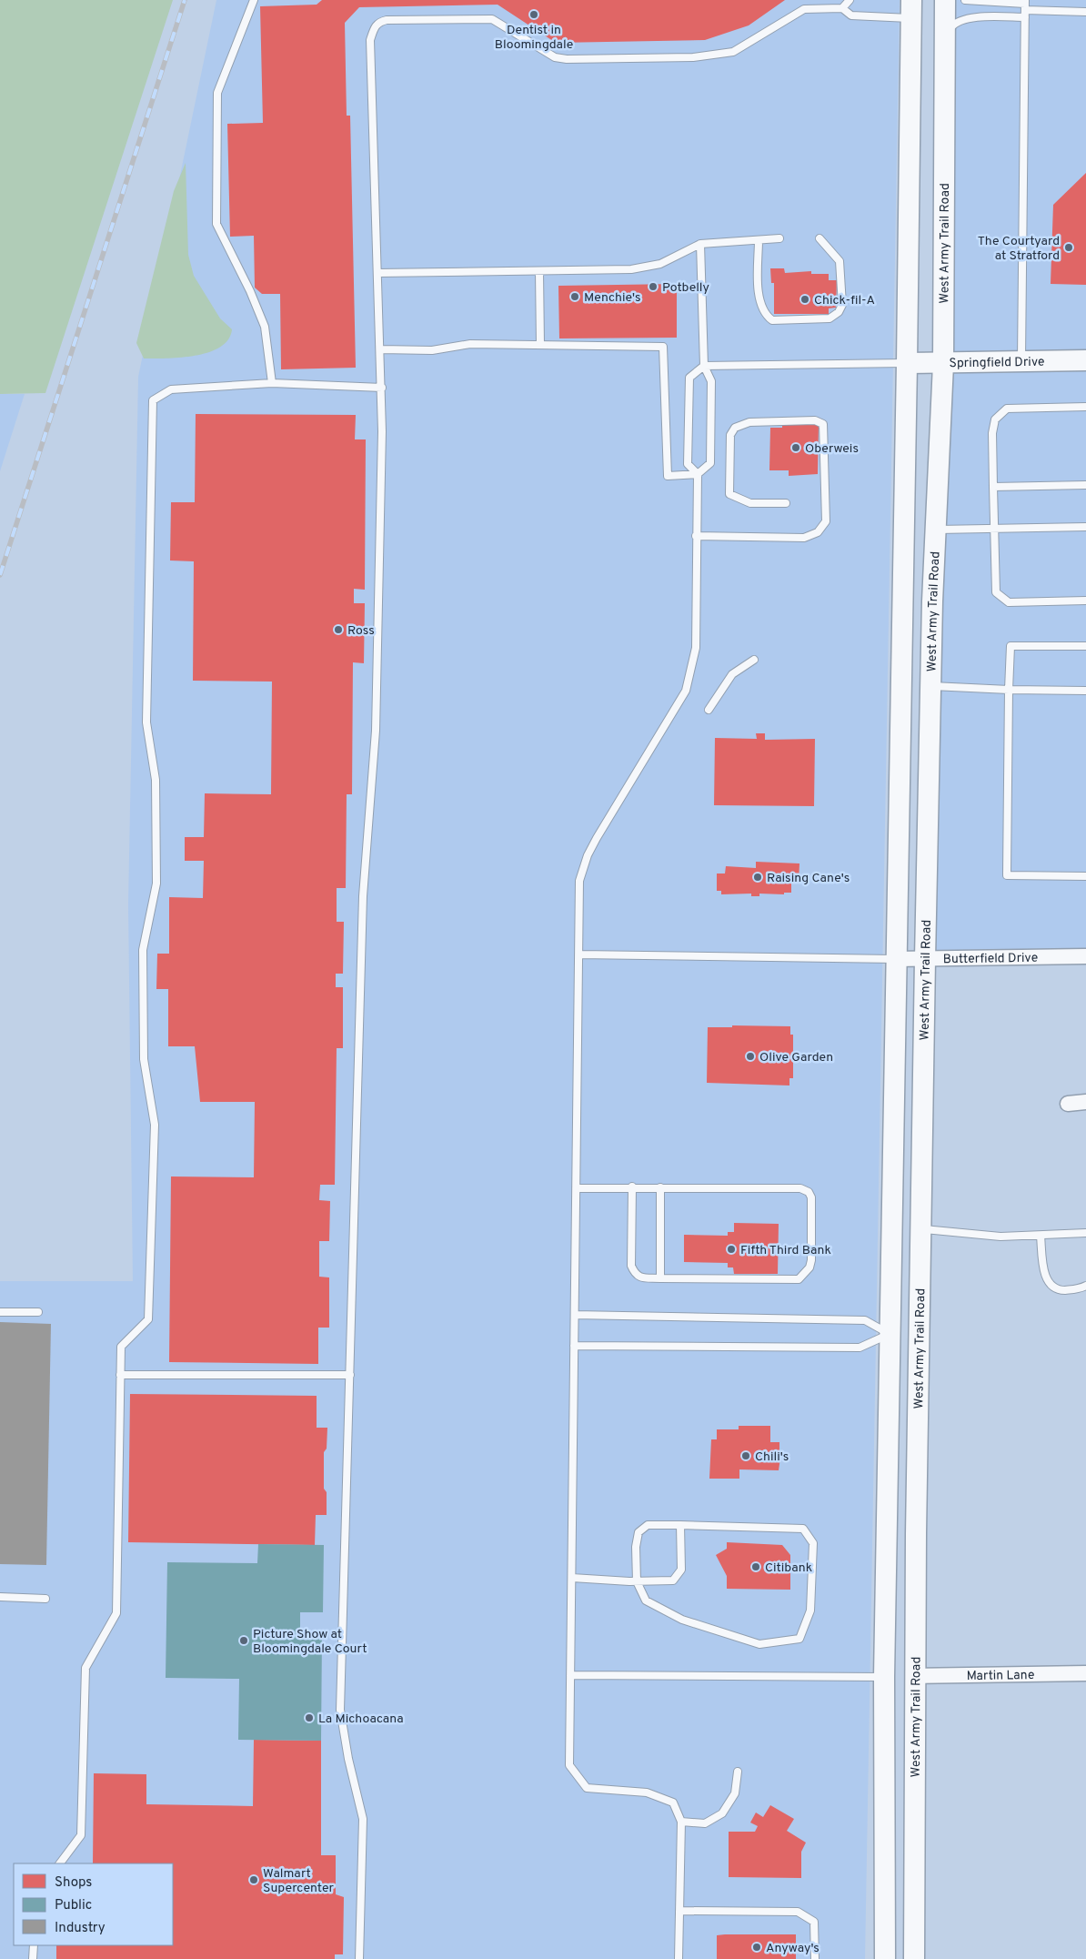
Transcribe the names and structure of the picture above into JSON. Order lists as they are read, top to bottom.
{
  "streets": {
    "main road": ["West Army Trail Road", "Springfield Drive"],
    "street": ["Butterfield Drive", "Martin Lane"]
  },
  "crossings": [
    ["West Army Trail Road", "Springfield Drive"],
    ["West Army Trail Road", "Butterfield Drive"],
    ["West Army Trail Road", "Martin Lane"]
  ],
  "places": [
    "Dentist in Bloomingdale",
    "The Courtyard at Stratford",
    "Potbelly",
    "Menchie's",
    "Chick-fil-A",
    "Oberweis",
    "Ross",
    "Raising Cane's",
    "Olive Garden",
    "Fifth Third Bank",
    "Chili's",
    "Citibank",
    "Picture Show at Bloomingdale Court",
    "La Michoacana",
    "Walmart Supercenter",
    "Anyway's"
  ],
  "legend": ["Shops", "Public", "Industry"]
}
